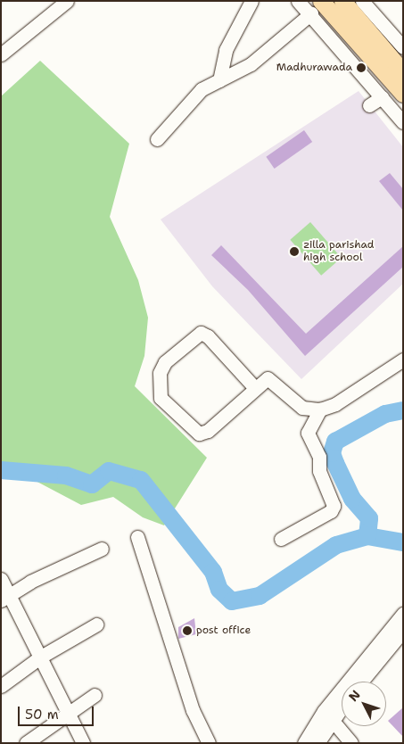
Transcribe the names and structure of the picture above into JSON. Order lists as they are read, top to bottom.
{
  "places": ["Madhurawada", "zilla parishad high school", "post office"],
  "scale_bar": "50 m",
  "north": "top left"
}
